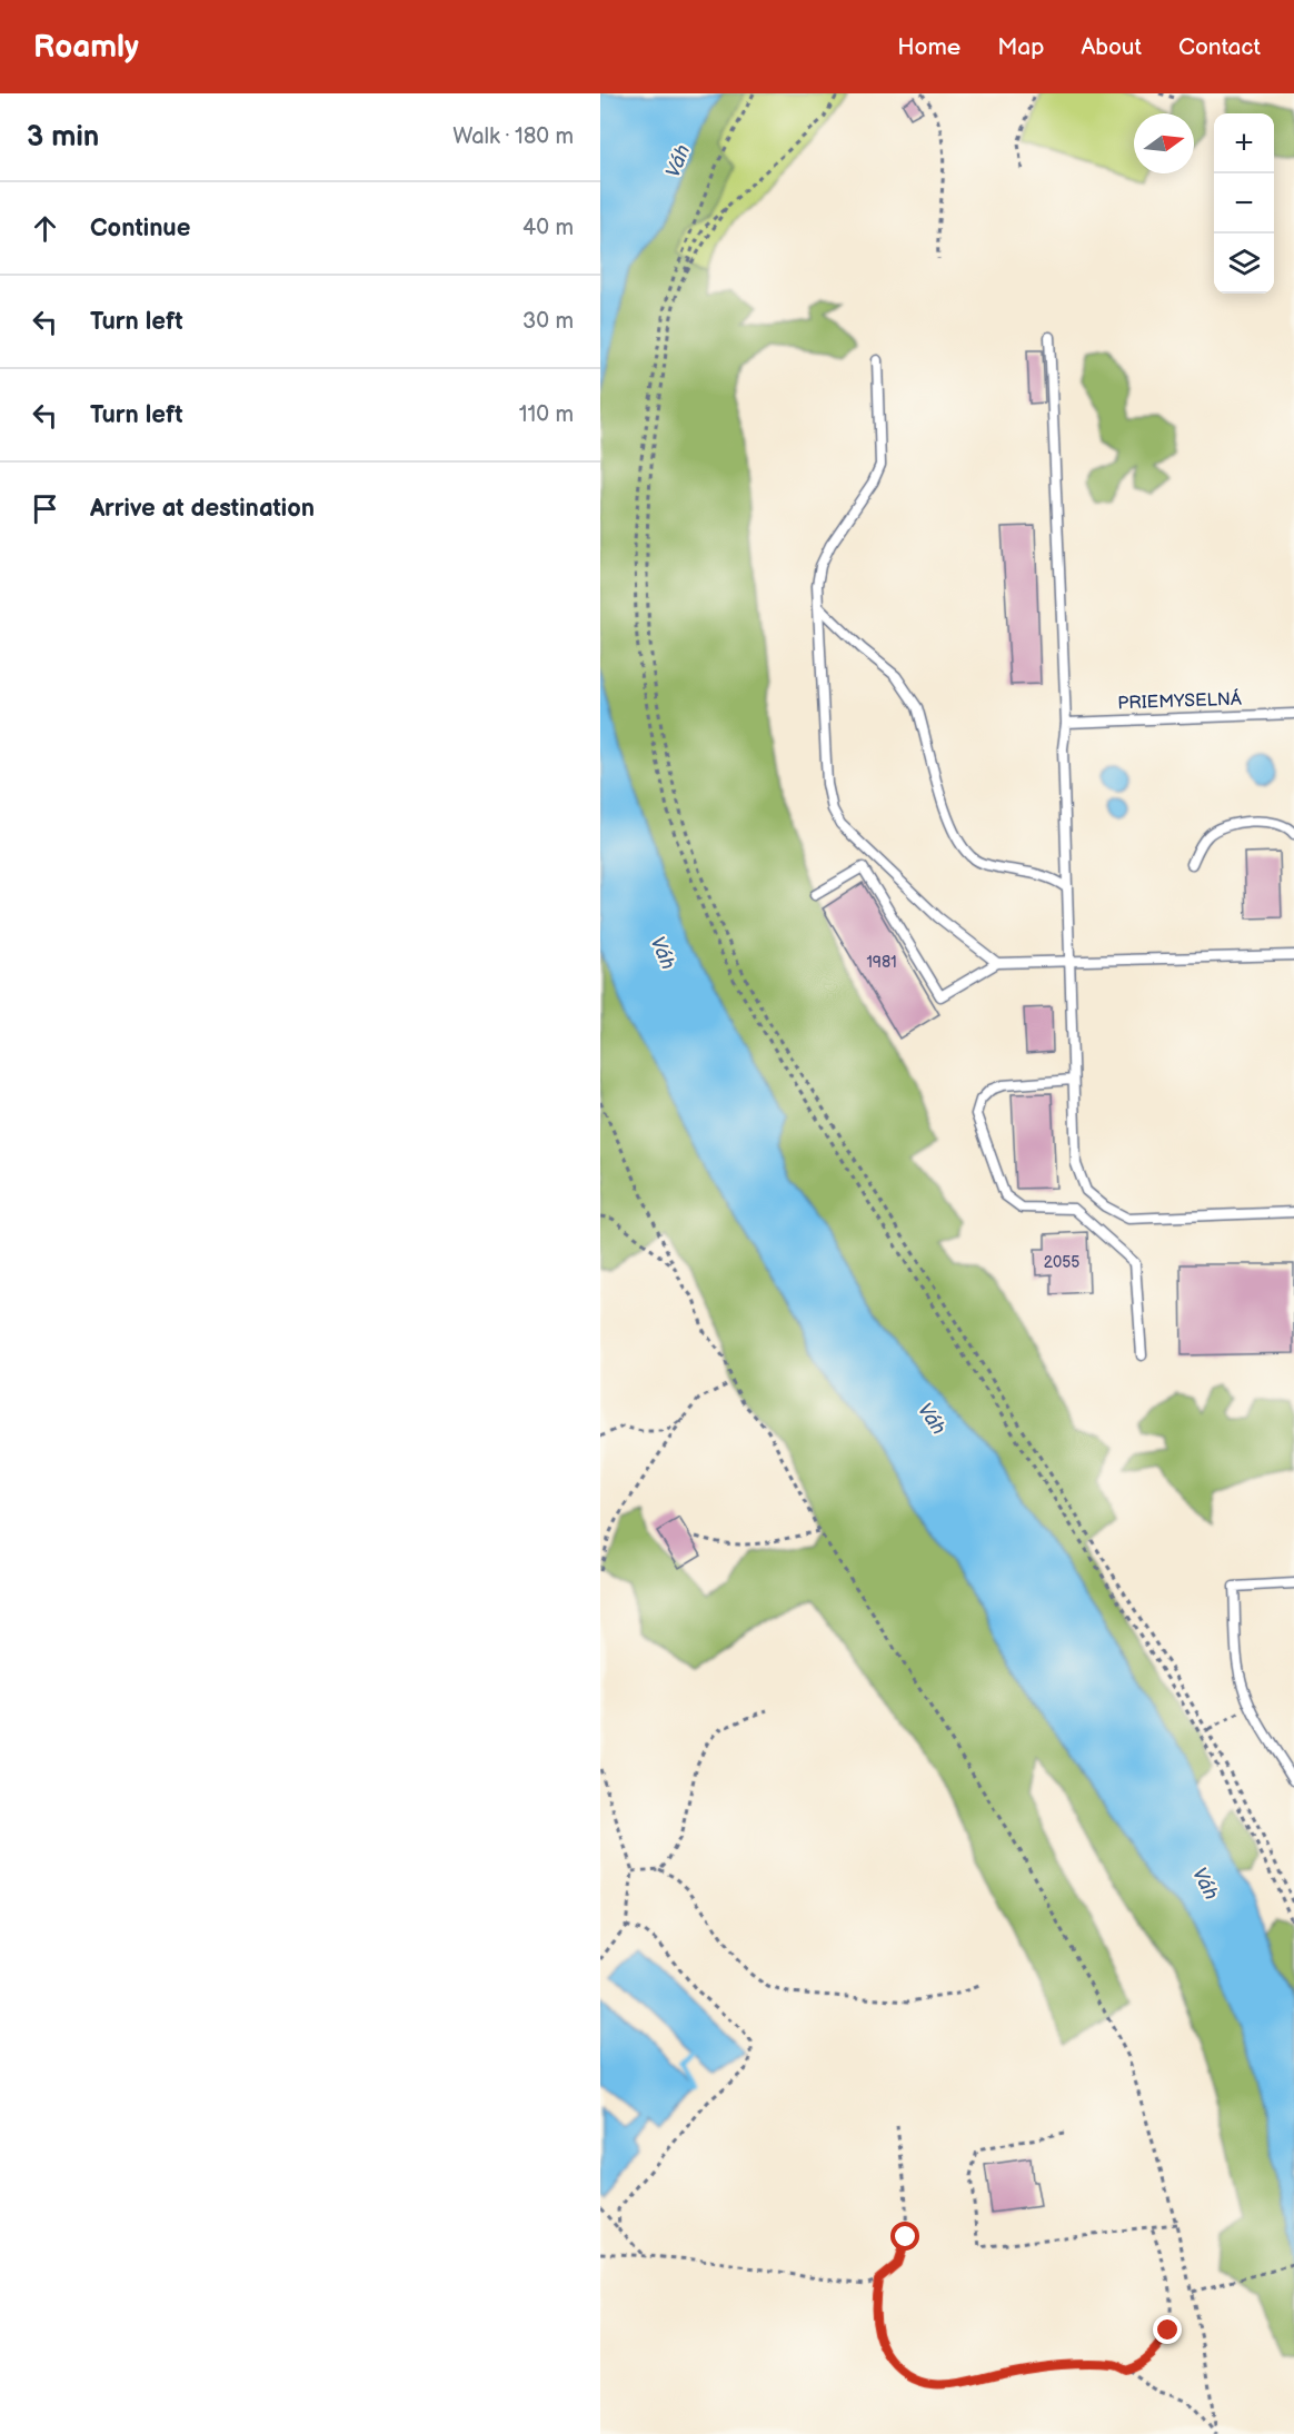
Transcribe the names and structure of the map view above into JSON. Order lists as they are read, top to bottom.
{
  "streets": {
    "lane": ["PRIEMYSELNÁ"]
  },
  "water": ["Váh"],
  "house_numbers": ["1981", "2055"],
  "north": "right",
  "page": {
    "header": "Roamly",
    "nav": [
      "Home",
      "Map",
      "About",
      "Contact"
    ],
    "heading": ["3 min", "Walk · 180 m"],
    "map_buttons": ["+", "−"],
    "list": [
      ["Continue", "40 m"],
      ["Turn left", "30 m"],
      ["Turn left", "110 m"],
      "Arrive at destination"
    ]
  }
}
